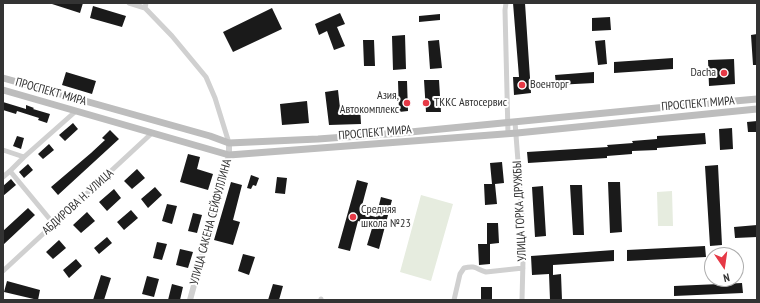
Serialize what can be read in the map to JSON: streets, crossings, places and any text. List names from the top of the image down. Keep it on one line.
{"streets":{"main road":["ПРОСПЕКТ МИРА"],"street":["АБДИРОВА Н. УЛИЦА","УЛИЦА ГОРКА ДРУЖБЫ","УЛИЦА САКЕНА СЕЙФУЛЛИНА"]},"crossings":[["ПРОСПЕКТ МИРА","АБДИРОВА Н. УЛИЦА"],["ПРОСПЕКТ МИРА","УЛИЦА ГОРКА ДРУЖБЫ"],["ПРОСПЕКТ МИРА","УЛИЦА САКЕНА СЕЙФУЛЛИНА"]],"places":["Dacha","Военторг","Азия, Автокомплекс","ТККС Автосервис","Средняя школа №23"],"north":"bottom"}
